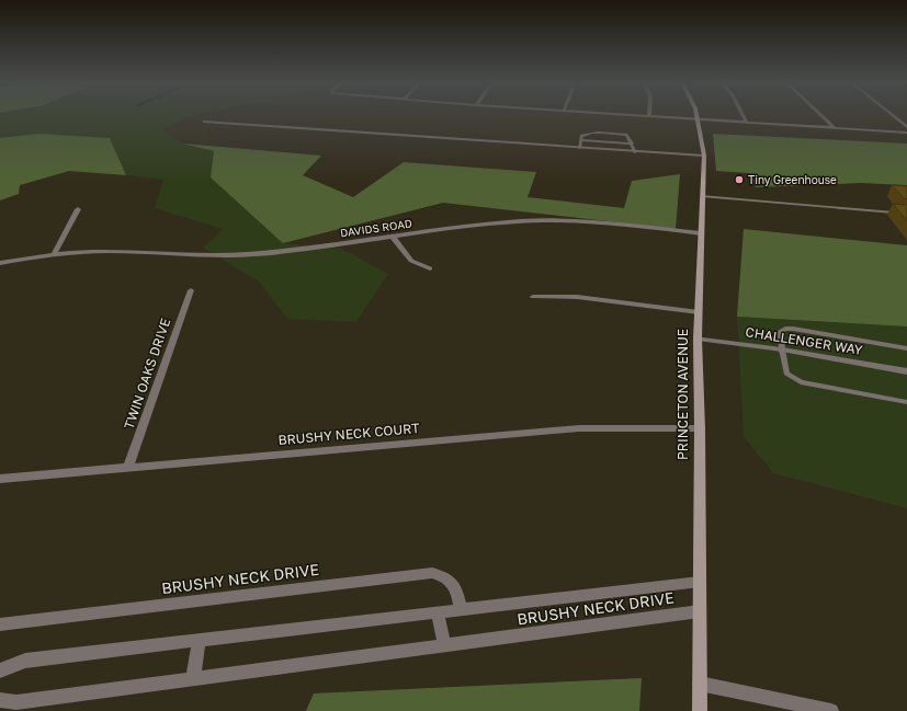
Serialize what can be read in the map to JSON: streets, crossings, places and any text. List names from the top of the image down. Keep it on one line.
{"streets":{"main road":["PRINCETON AVENUE"],"street":["DAVIDS ROAD","CHALLENGER WAY","TWIN OAKS DRIVE","BRUSHY NECK COURT","BRUSHY NECK DRIVE"]},"crossings":[["DAVIDS ROAD","PRINCETON AVENUE"],["CHALLENGER WAY","PRINCETON AVENUE"],["TWIN OAKS DRIVE","BRUSHY NECK COURT"],["PRINCETON AVENUE","BRUSHY NECK COURT"],["PRINCETON AVENUE","BRUSHY NECK DRIVE"]],"places":["Tiny Greenhouse"]}
